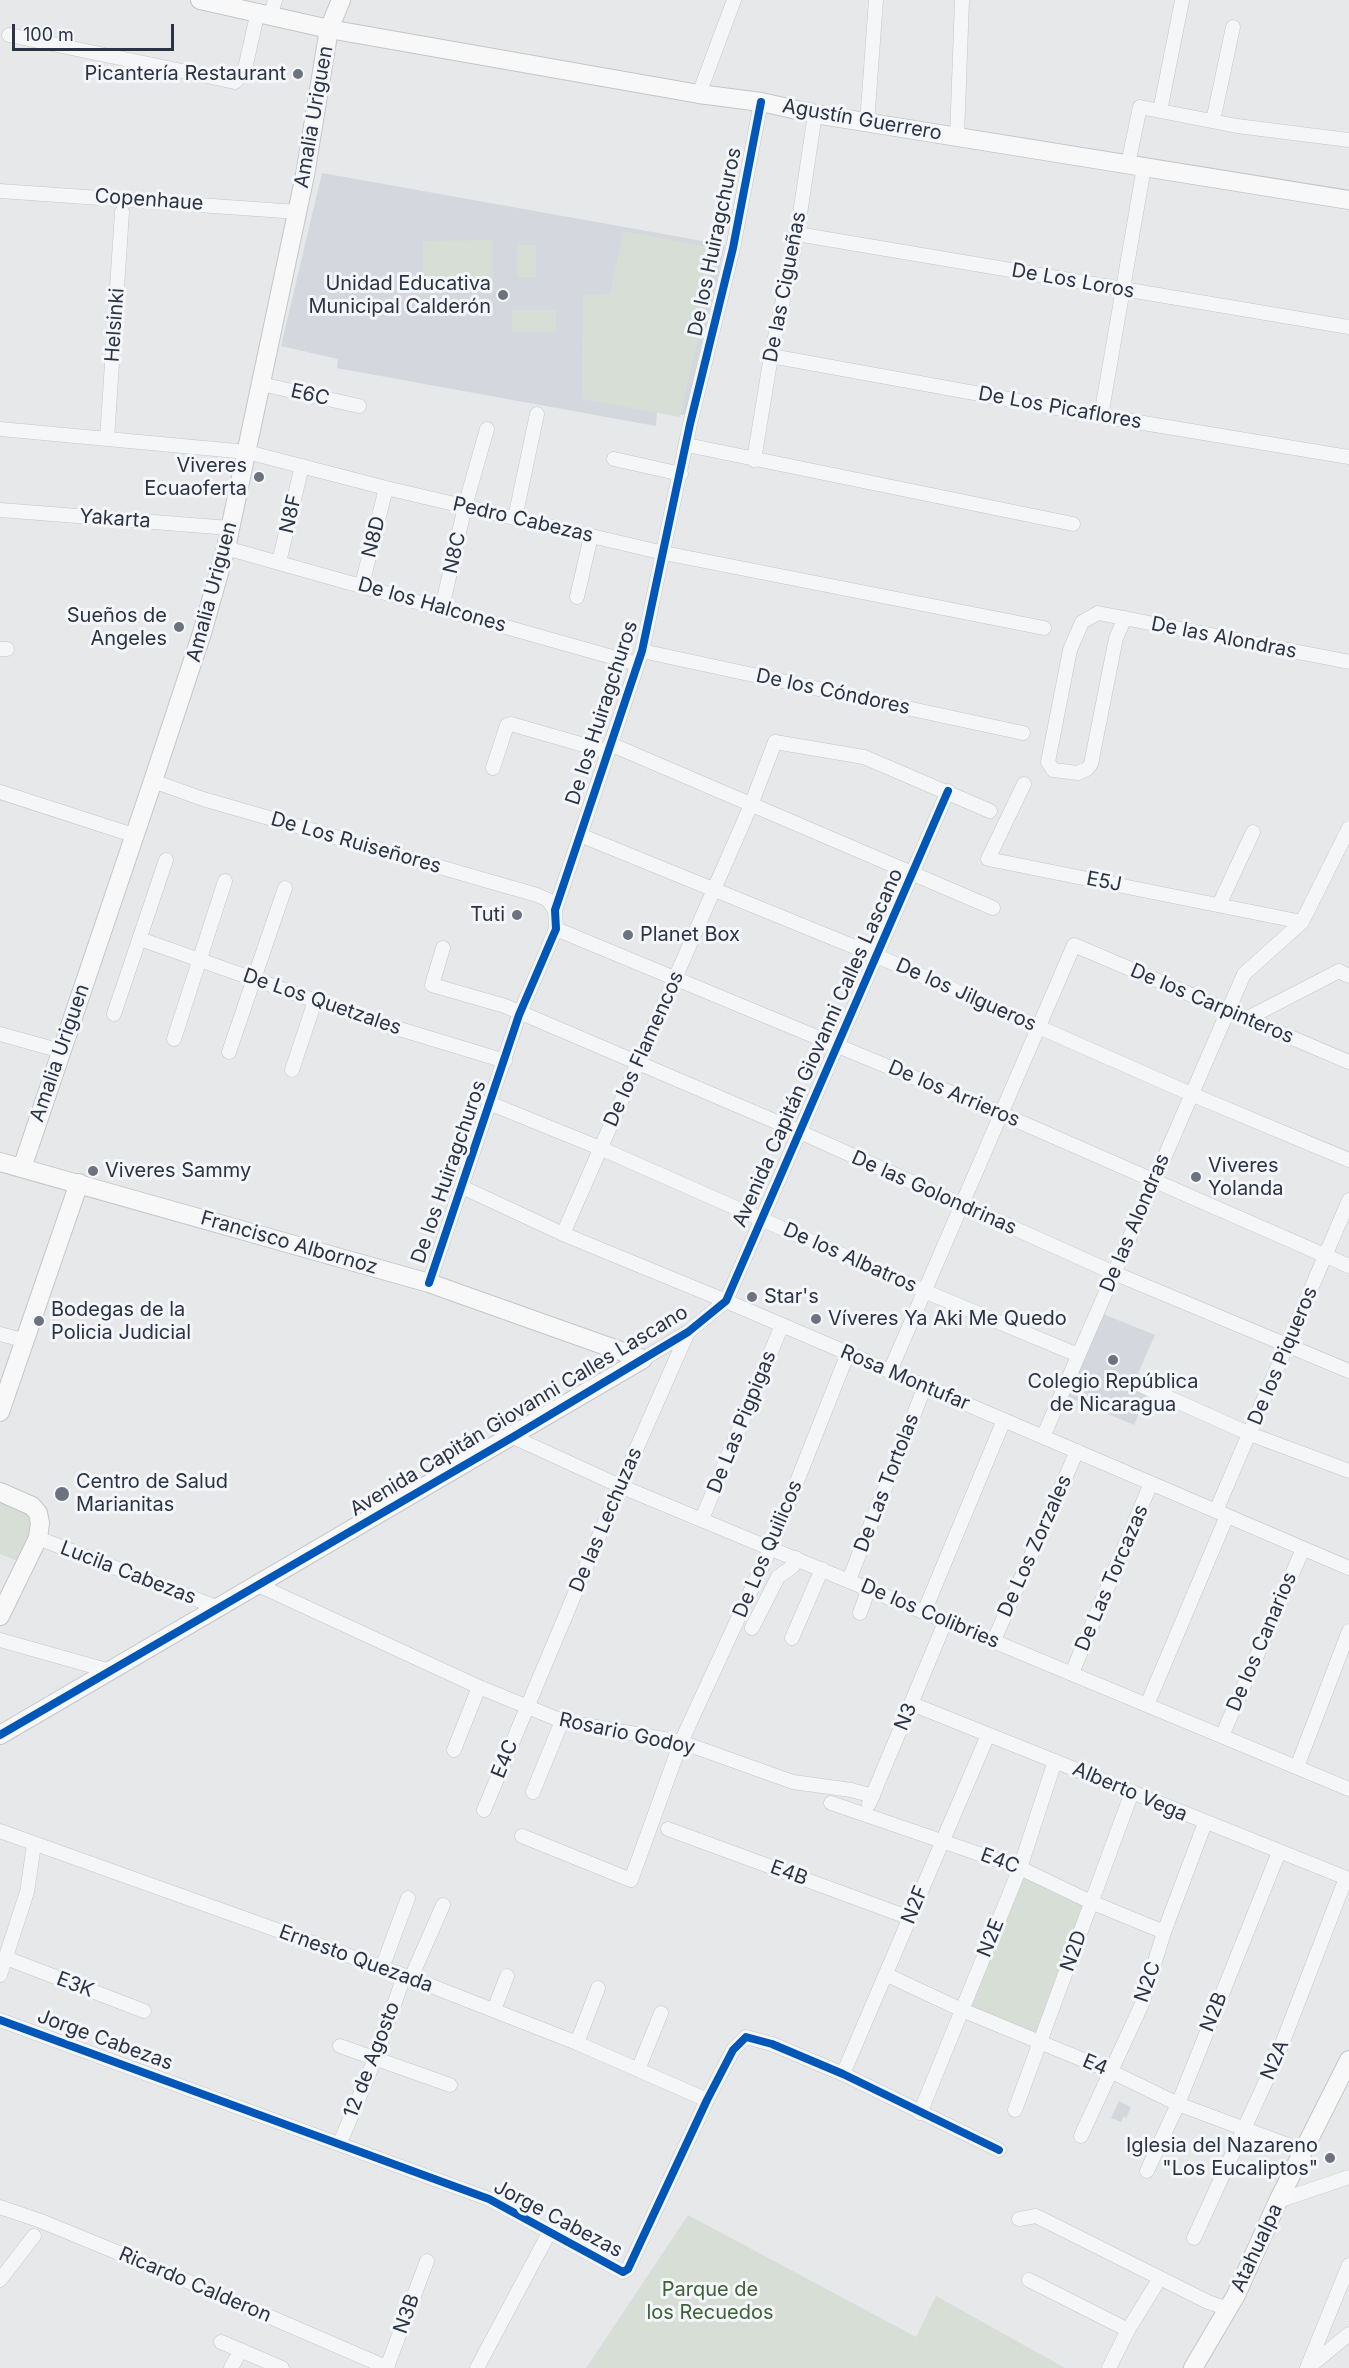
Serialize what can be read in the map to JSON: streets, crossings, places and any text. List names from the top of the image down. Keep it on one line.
{"streets":{"street":["Amalia Uriguen","Agustín Guerrero","Copenhaue","De los Huiragchuros","De Los Loros","De las Cigueñas","Helsinki","E6C","De Los Picaflores","N8F","Yakarta","Pedro Cabezas","N8D","N8C","De los Halcones","De las Alondras","De los Cóndores","De Los Ruiseñores","E5J","De los Jilgueros","De Los Quetzales","De los Carpinteros","Avenida Capitán Giovanni Calles Lascano","De los Flamencos","De los Arrieros","De las Golondrinas","Francisco Albornoz","De los Albatros","De los Piqueros","Rosa Montufar","De Las Pigpigas","De Las Tortolas","De las Lechuzas","De Los Zorzales","De Los Quilicos","Lucila Cabezas","De Las Torcazas","De los Colibries","De los Canarios","N3","Rosario Godoy","E4C","Alberto Vega","E4B","N2F","N2E","N2D","Ernesto Quezada","N2C","E3K","N2B","Jorge Cabezas","12 de Agosto","N2A","E4","Atahualpa","Ricardo Calderon","N3B"]},"crossings":[["Amalia Uriguen","Agustín Guerrero"],["Amalia Uriguen","Copenhaue"],["Amalia Uriguen","E6C"],["Amalia Uriguen","Yakarta"],["Amalia Uriguen","Pedro Cabezas"],["Amalia Uriguen","De los Halcones"],["Amalia Uriguen","De Los Ruiseñores"],["Amalia Uriguen","Francisco Albornoz"],["Agustín Guerrero","De los Huiragchuros"],["Agustín Guerrero","De las Cigueñas"],["De los Huiragchuros","Pedro Cabezas"],["De los Huiragchuros","De los Halcones"],["De los Huiragchuros","De los Cóndores"],["De los Huiragchuros","De Los Ruiseñores"],["De los Huiragchuros","De los Jilgueros"],["De los Huiragchuros","De Los Quetzales"],["De los Huiragchuros","De los Arrieros"],["De los Huiragchuros","De las Golondrinas"],["De los Huiragchuros","Francisco Albornoz"],["De los Huiragchuros","De los Albatros"],["De los Huiragchuros","Rosa Montufar"],["De Los Loros","De las Cigueñas"],["De las Cigueñas","De Los Picaflores"],["Helsinki","Pedro Cabezas"],["N8F","Pedro Cabezas"],["N8F","De los Halcones"],["Pedro Cabezas","N8D"],["Pedro Cabezas","N8C"],["N8D","De los Halcones"],["N8C","De los Halcones"],["De los Halcones","De los Cóndores"],["De las Alondras","E5J"],["De las Alondras","De los Jilgueros"],["De las Alondras","De los Carpinteros"],["De las Alondras","De los Arrieros"],["De las Alondras","De las Golondrinas"],["De las Alondras","De los Albatros"],["De las Alondras","Rosa Montufar"],["De los Jilgueros","De los Carpinteros"],["De los Jilgueros","Avenida Capitán Giovanni Calles Lascano"],["De los Jilgueros","De los Flamencos"],["Avenida Capitán Giovanni Calles Lascano","De los Flamencos"],["Avenida Capitán Giovanni Calles Lascano","De los Arrieros"],["Avenida Capitán Giovanni Calles Lascano","De las Golondrinas"],["Avenida Capitán Giovanni Calles Lascano","Francisco Albornoz"],["Avenida Capitán Giovanni Calles Lascano","De los Albatros"],["Avenida Capitán Giovanni Calles Lascano","Rosa Montufar"],["Avenida Capitán Giovanni Calles Lascano","De las Lechuzas"],["Avenida Capitán Giovanni Calles Lascano","Lucila Cabezas"],["Avenida Capitán Giovanni Calles Lascano","De los Colibries"],["Avenida Capitán Giovanni Calles Lascano","Rosario Godoy"],["De los Flamencos","De los Arrieros"],["De los Flamencos","De las Golondrinas"],["De los Flamencos","De los Albatros"],["De los Flamencos","Rosa Montufar"],["De los Arrieros","De los Piqueros"],["De las Golondrinas","De los Piqueros"],["De los Piqueros","Rosa Montufar"],["De los Piqueros","De los Colibries"],["Rosa Montufar","De Las Pigpigas"],["Rosa Montufar","De Las Tortolas"],["Rosa Montufar","De Los Zorzales"],["Rosa Montufar","De Los Quilicos"],["Rosa Montufar","De Las Torcazas"],["Rosa Montufar","De los Canarios"],["De Las Pigpigas","De los Colibries"],["De Las Tortolas","De los Colibries"],["De las Lechuzas","De los Colibries"],["De las Lechuzas","Rosario Godoy"],["De las Lechuzas","E4C"],["De Los Zorzales","De los Colibries"],["De Los Quilicos","De los Colibries"],["De Los Quilicos","Rosario Godoy"],["De Las Torcazas","De los Colibries"],["De los Colibries","De los Canarios"],["De los Colibries","N3"],["N3","Rosario Godoy"],["N3","E4C"],["N3","Alberto Vega"],["Rosario Godoy","E4C"],["E4C","N2F"],["E4C","N2E"],["E4C","N2D"],["E4C","N2C"],["Alberto Vega","N2F"],["Alberto Vega","N2E"],["Alberto Vega","N2D"],["Alberto Vega","N2C"],["Alberto Vega","N2B"],["Alberto Vega","N2A"],["E4B","N2F"],["N2F","Jorge Cabezas"],["N2F","E4"],["N2E","Jorge Cabezas"],["N2E","E4"],["N2D","E4"],["Ernesto Quezada","Jorge Cabezas"],["Ernesto Quezada","12 de Agosto"],["N2C","E4"],["N2B","E4"],["Jorge Cabezas","12 de Agosto"],["N2A","E4"],["E4","Atahualpa"],["Ricardo Calderon","N3B"]],"parks":["Parque de los Recuedos"],"places":["Picantería Restaurant","Unidad Educativa Municipal Calderón","Viveres Ecuaoferta","Sueños de Angeles","Tuti","Planet Box","Viveres Sammy","Viveres Yolanda","Star's","Víveres Ya Aki Me Quedo","Bodegas de la Policia Judicial","Colegio República de Nicaragua","Centro de Salud Marianitas","Iglesia del Nazareno \"Los Eucaliptos\""],"scale_bar":"100 m"}
